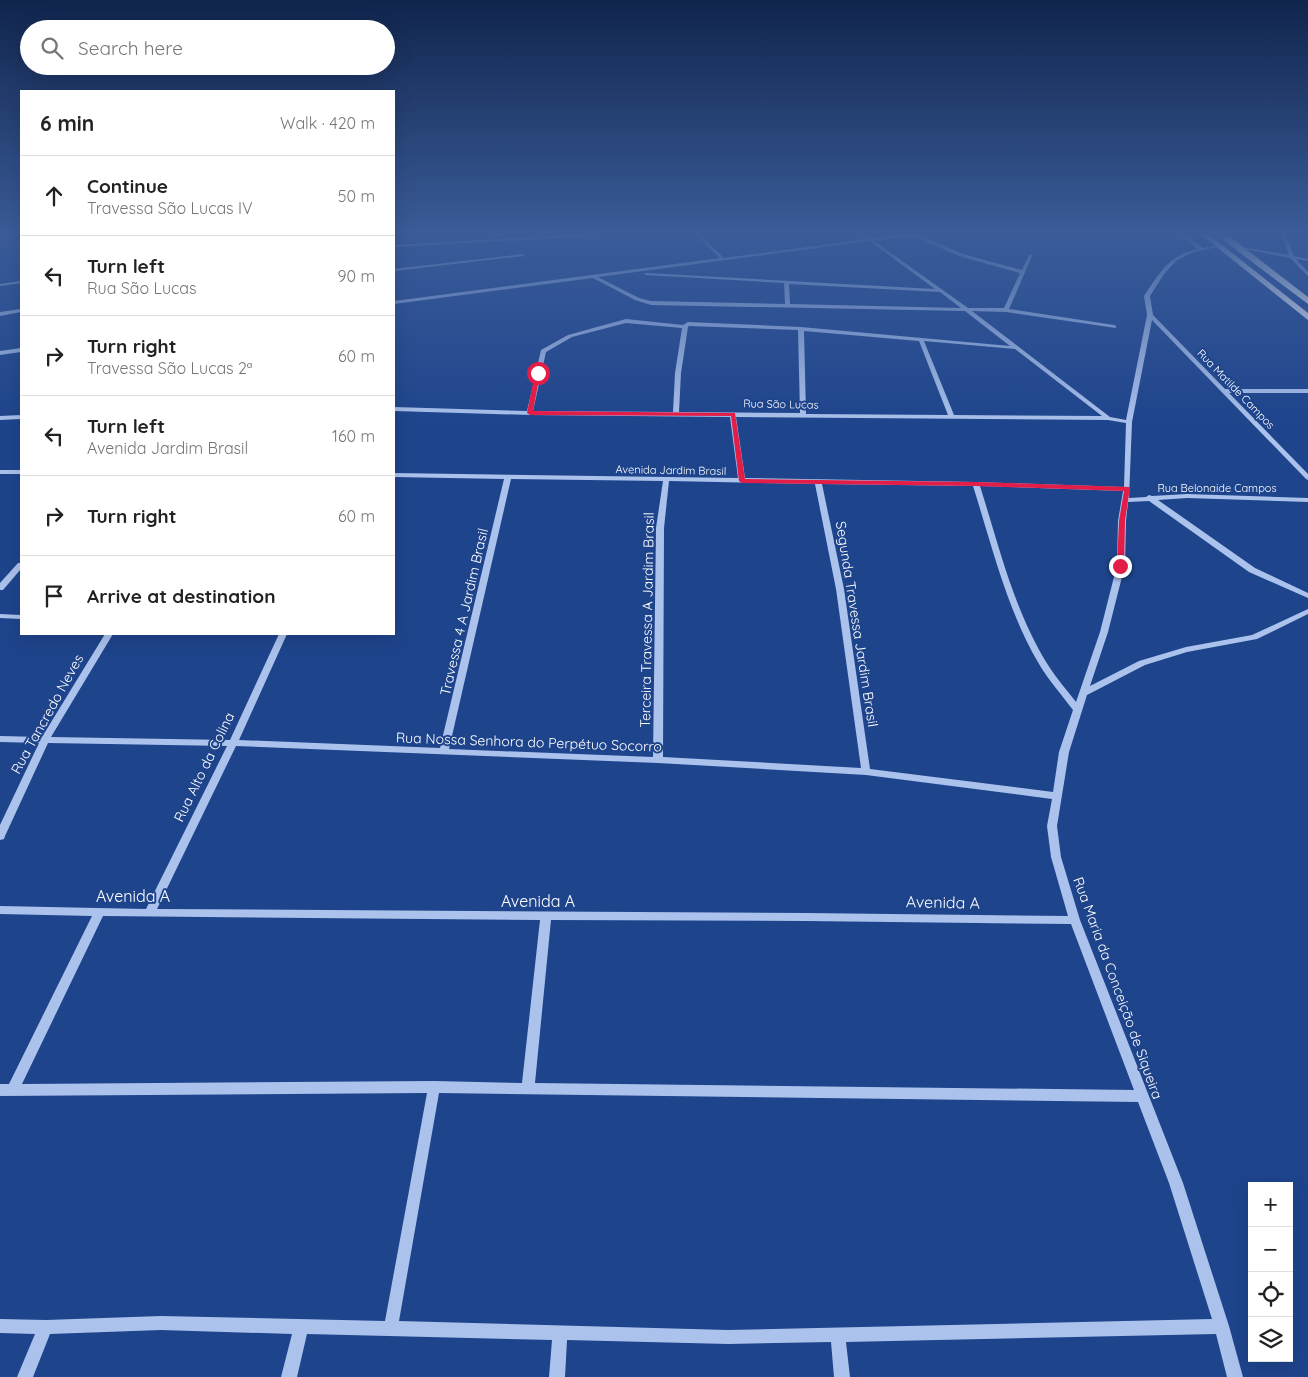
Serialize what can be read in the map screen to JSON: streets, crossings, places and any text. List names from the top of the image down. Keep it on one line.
{"streets":{"street":["Rua Matilde Campos","Rua São Lucas","Avenida Jardim Brasil","Rua Belonaide Campos","Travessa 4 A Jardim Brasil","Terceira Travessa A Jardim Brasil","Segunda Travessa Jardim Brasil","Rua Tancredo Neves","Rua Nossa Senhora do Perpétuo Socorro","Rua Alto da Colina","Avenida A","Rua Maria da Conceição de Siqueira"]},"crossings":[["Rua Matilde Campos","Rua Maria da Conceição de Siqueira"],["Rua São Lucas","Rua Maria da Conceição de Siqueira"],["Avenida Jardim Brasil","Travessa 4 A Jardim Brasil"],["Avenida Jardim Brasil","Terceira Travessa A Jardim Brasil"],["Avenida Jardim Brasil","Segunda Travessa Jardim Brasil"],["Avenida Jardim Brasil","Rua Maria da Conceição de Siqueira"],["Rua Belonaide Campos","Rua Maria da Conceição de Siqueira"],["Travessa 4 A Jardim Brasil","Rua Nossa Senhora do Perpétuo Socorro"],["Terceira Travessa A Jardim Brasil","Rua Nossa Senhora do Perpétuo Socorro"],["Segunda Travessa Jardim Brasil","Rua Nossa Senhora do Perpétuo Socorro"],["Rua Tancredo Neves","Rua Nossa Senhora do Perpétuo Socorro"],["Rua Nossa Senhora do Perpétuo Socorro","Rua Alto da Colina"],["Rua Nossa Senhora do Perpétuo Socorro","Rua Maria da Conceição de Siqueira"],["Rua Alto da Colina","Avenida A"],["Avenida A","Rua Maria da Conceição de Siqueira"]],"page":{"search":"Search here","heading":["6 min","Walk · 420 m"],"list":[["Continue","Travessa São Lucas IV","50 m"],["Turn left","Rua São Lucas","90 m"],["Turn right","Travessa São Lucas 2ª","60 m"],["Turn left","Avenida Jardim Brasil","160 m"],["Turn right","60 m"],"Arrive at destination"],"map_buttons":["+","−"]}}
